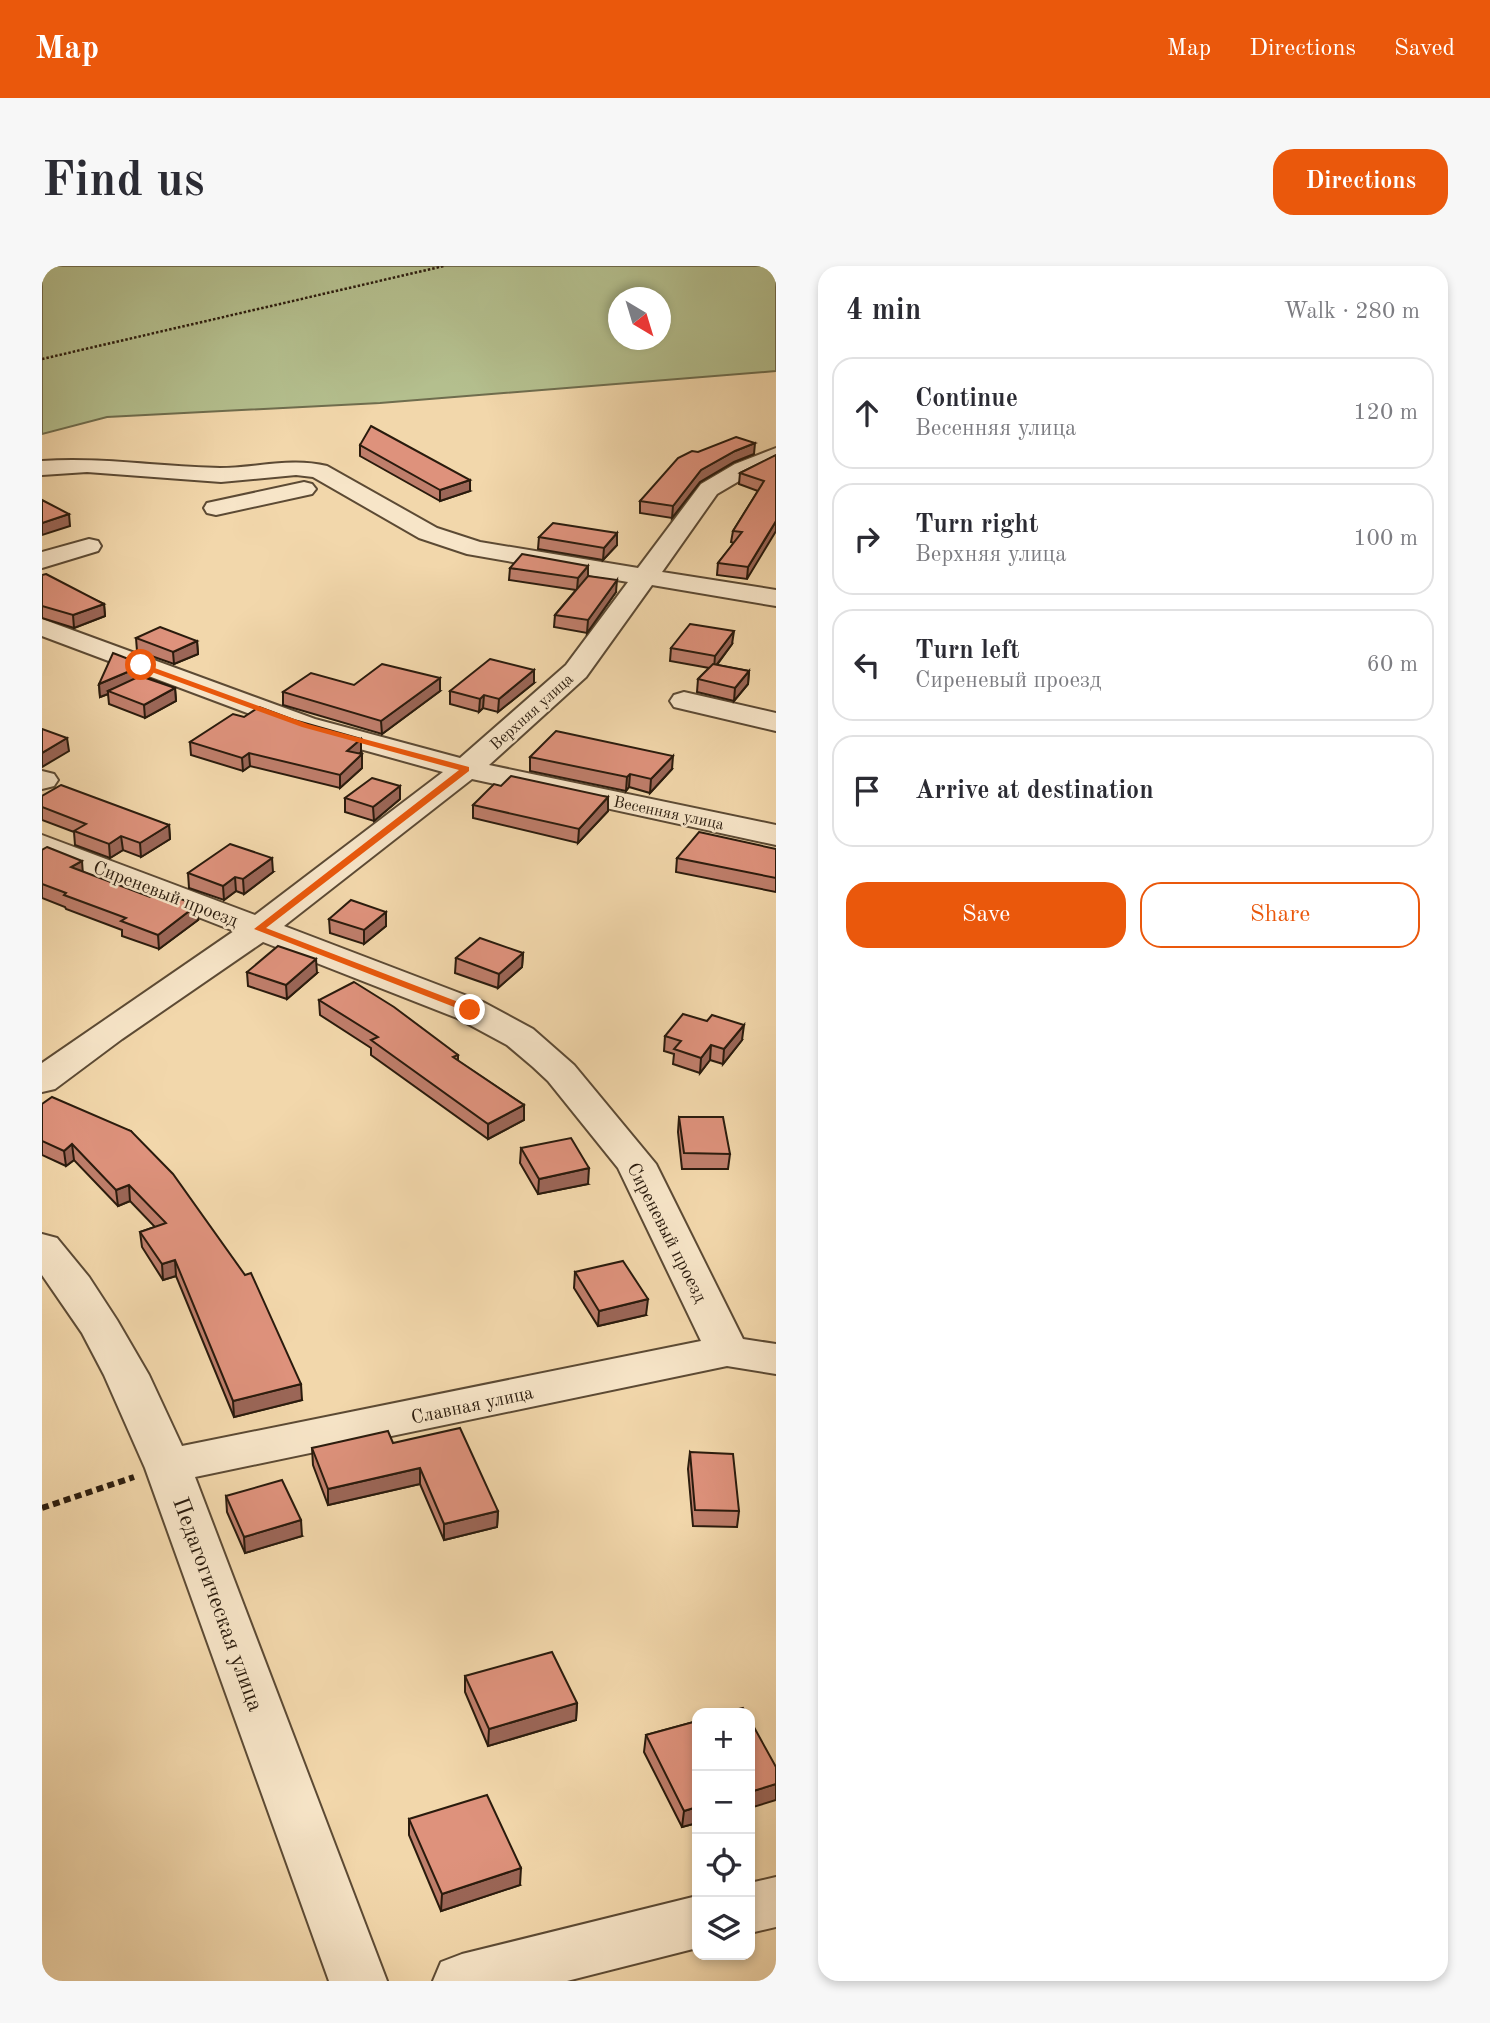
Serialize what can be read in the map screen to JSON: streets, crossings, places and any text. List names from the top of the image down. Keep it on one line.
{"streets":{"street":["Верхняя улица","Весенняя улица","Сиреневый проезд","Славная улица","Педагогическая улица"]},"crossings":[["Верхняя улица","Весенняя улица"],["Верхняя улица","Сиреневый проезд"],["Сиреневый проезд","Славная улица"],["Славная улица","Педагогическая улица"]],"north":"bottom right","page":{"header":"Map","nav":["Map","Directions","Saved"],"buttons":["Directions",["Save","Share"]],"title":"Find us","heading":["4 min","Walk · 280 m"],"list":[["Continue","Весенняя улица","120 m"],["Turn right","Верхняя улица","100 m"],["Turn left","Сиреневый проезд","60 m"],"Arrive at destination"],"map_buttons":["+","−"]}}
